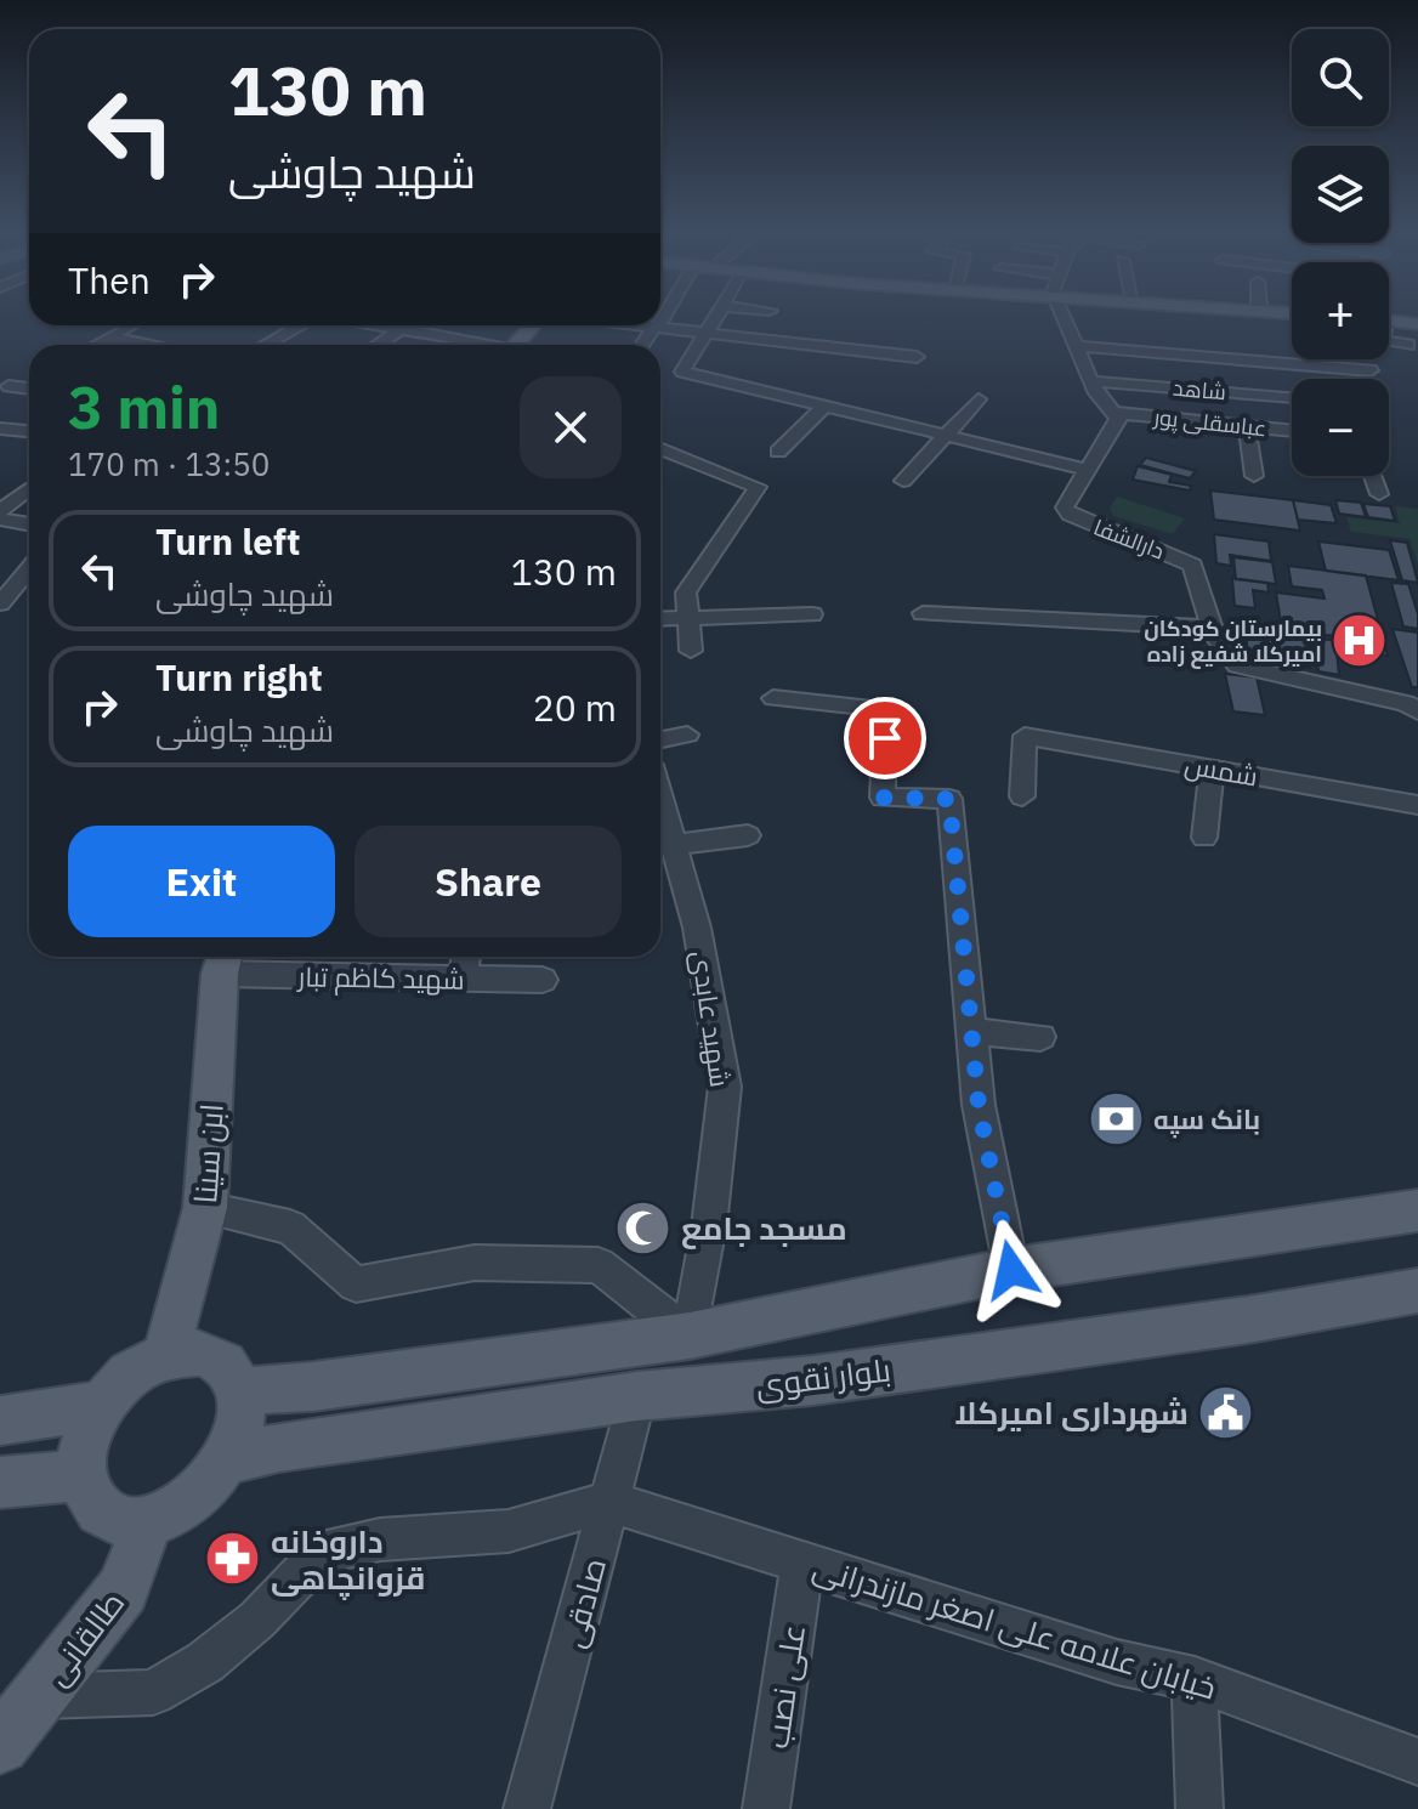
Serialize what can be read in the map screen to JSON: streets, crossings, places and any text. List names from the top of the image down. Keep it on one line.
{"streets":{"main road":["ابن سینا","بلوار نقوی","طالقانی"],"street":["شاهد","عباسقلی پور","دارالشفا","شمس","شهید کاظم تبار","شهید عابدی","صادقی","خیابان علامه علی اصغر مازندرانی","علی نصب"]},"crossings":[["عباسقلی پور","دارالشفا"],["شهید کاظم تبار","ابن سینا"],["ابن سینا","بلوار نقوی"],["ابن سینا","طالقانی"],["بلوار نقوی","صادقی"],["بلوار نقوی","طالقانی"],["صادقی","خیابان علامه علی اصغر مازندرانی"],["خیابان علامه علی اصغر مازندرانی","علی نصب"]],"places":{"hospital":["بیمارستان کودکان امیرکلا شفیع زاده"],"bank":["بانک سپه"],"mosque":["مسجد جامع"],"public building":["شهرداری امیرکلا"],"pharmacy":["داروخانه قزوانچاهی"]},"page":{"map_buttons":["+","−"],"turn":["130 m","شهید چاوشی"],"then":"Then","heading":["3 min","170 m · 13:50"],"list":[{"name":"Turn left","note":"شهید چاوشی","value":"130 m"},{"name":"Turn right","note":"شهید چاوشی","value":"20 m"}],"buttons":["Exit","Share"]}}
